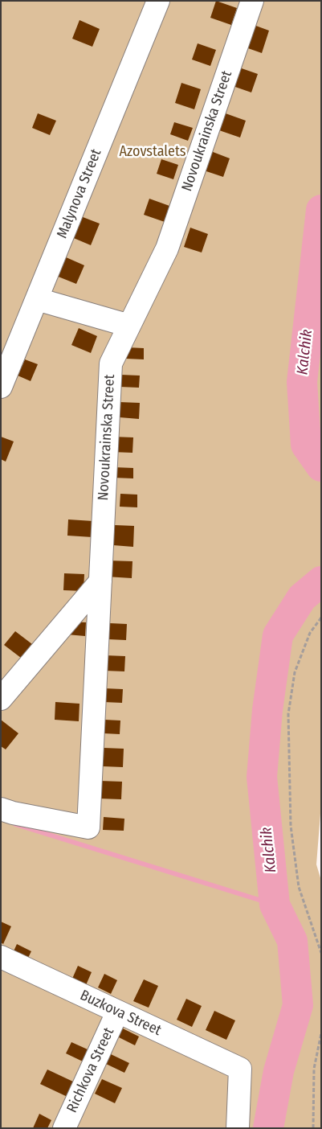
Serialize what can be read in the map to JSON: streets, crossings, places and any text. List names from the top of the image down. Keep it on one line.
{"streets":{"lane":["Novoukrainska Street","Malynova Street","Buzkova Street","Richkova Street"]},"crossings":[["Buzkova Street","Richkova Street"]],"water":["Kalchik"],"parks":["Azovstalets"]}
